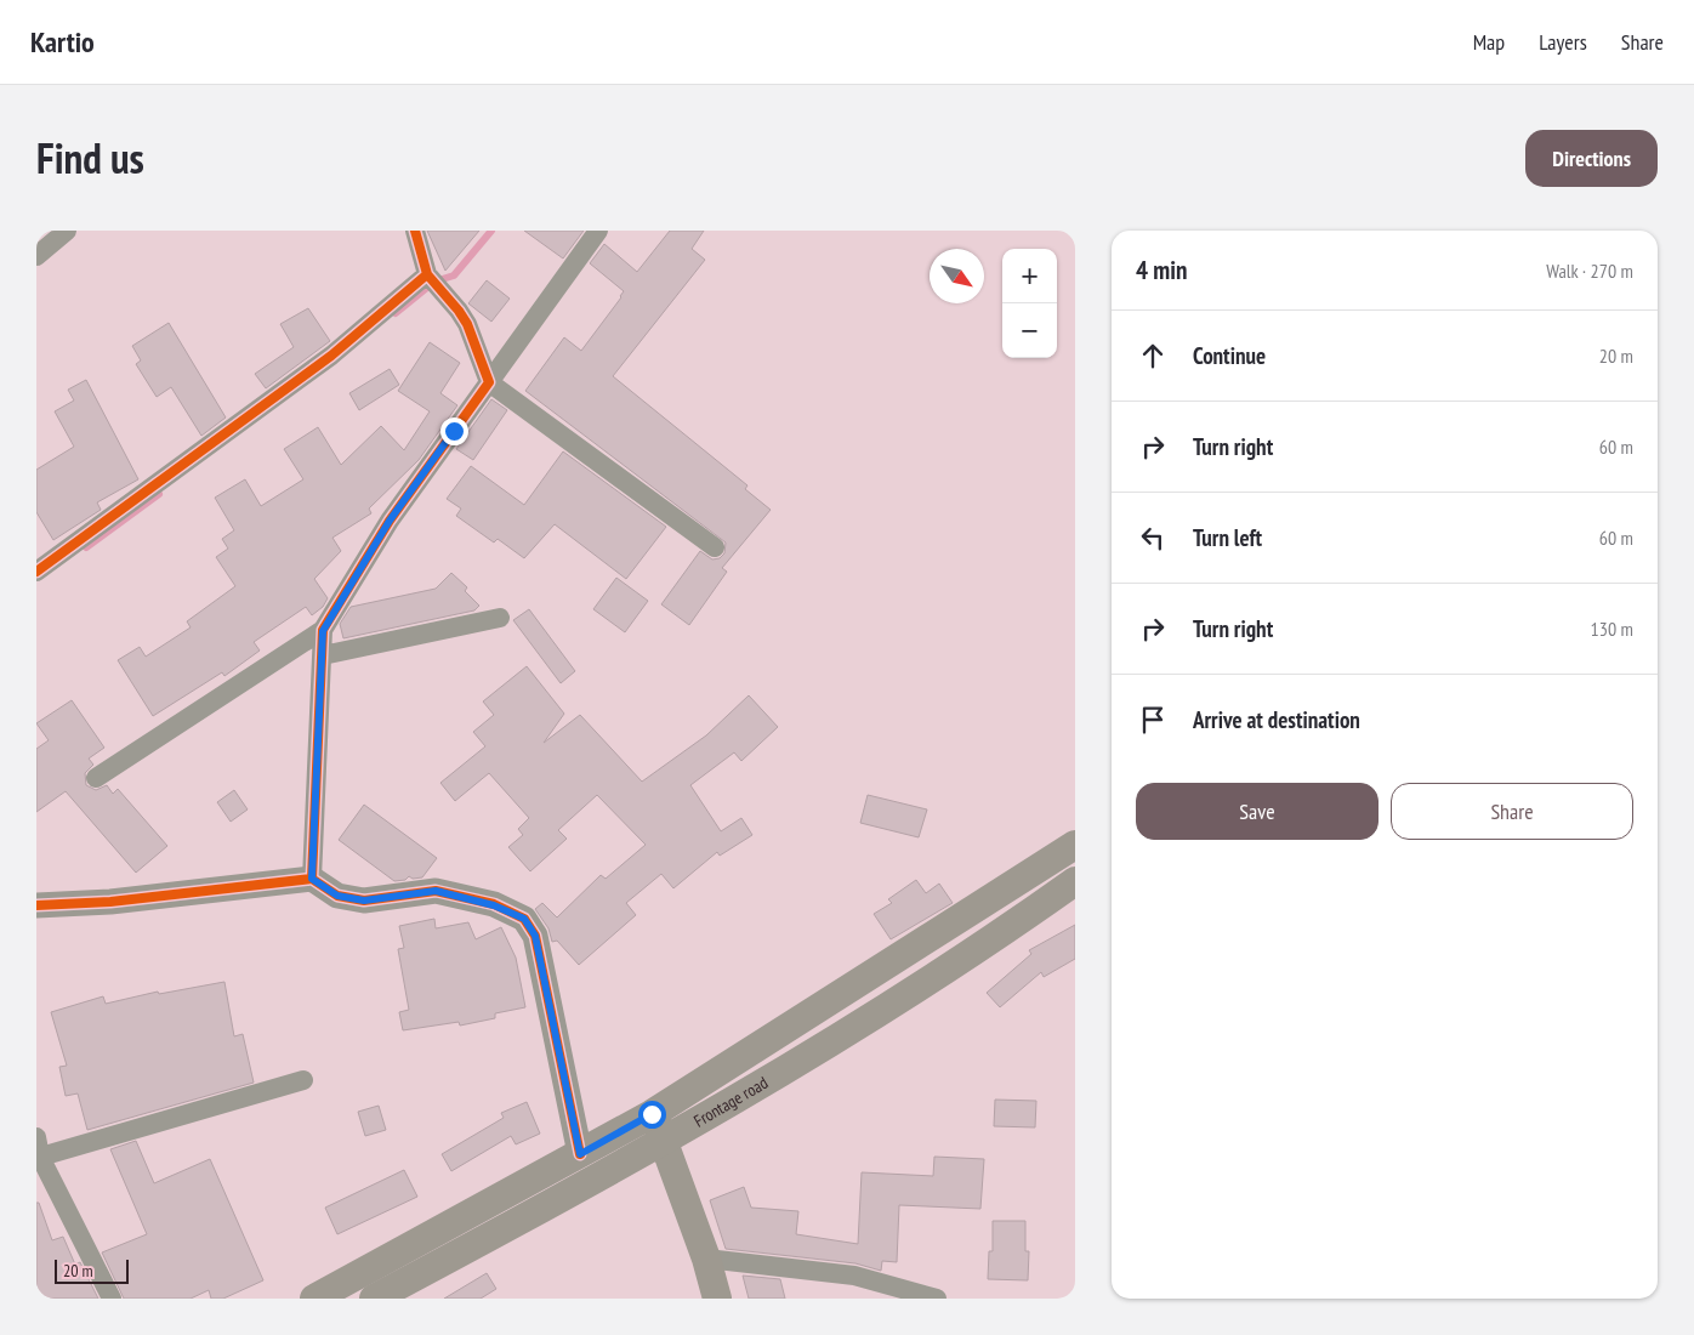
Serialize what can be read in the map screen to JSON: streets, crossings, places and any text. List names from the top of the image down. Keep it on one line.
{"streets":{"main road":["Frontage road"]},"scale_bar":"20 m","north":"bottom right","page":{"header":"Kartio","nav":["Map","Layers","Share"],"title":"Find us","buttons":["Directions",["Save","Share"]],"heading":["4 min","Walk · 270 m"],"map_buttons":["+","−"],"list":[["Continue","20 m"],["Turn right","60 m"],["Turn left","60 m"],["Turn right","130 m"],"Arrive at destination"],"scale":"20 m"}}
